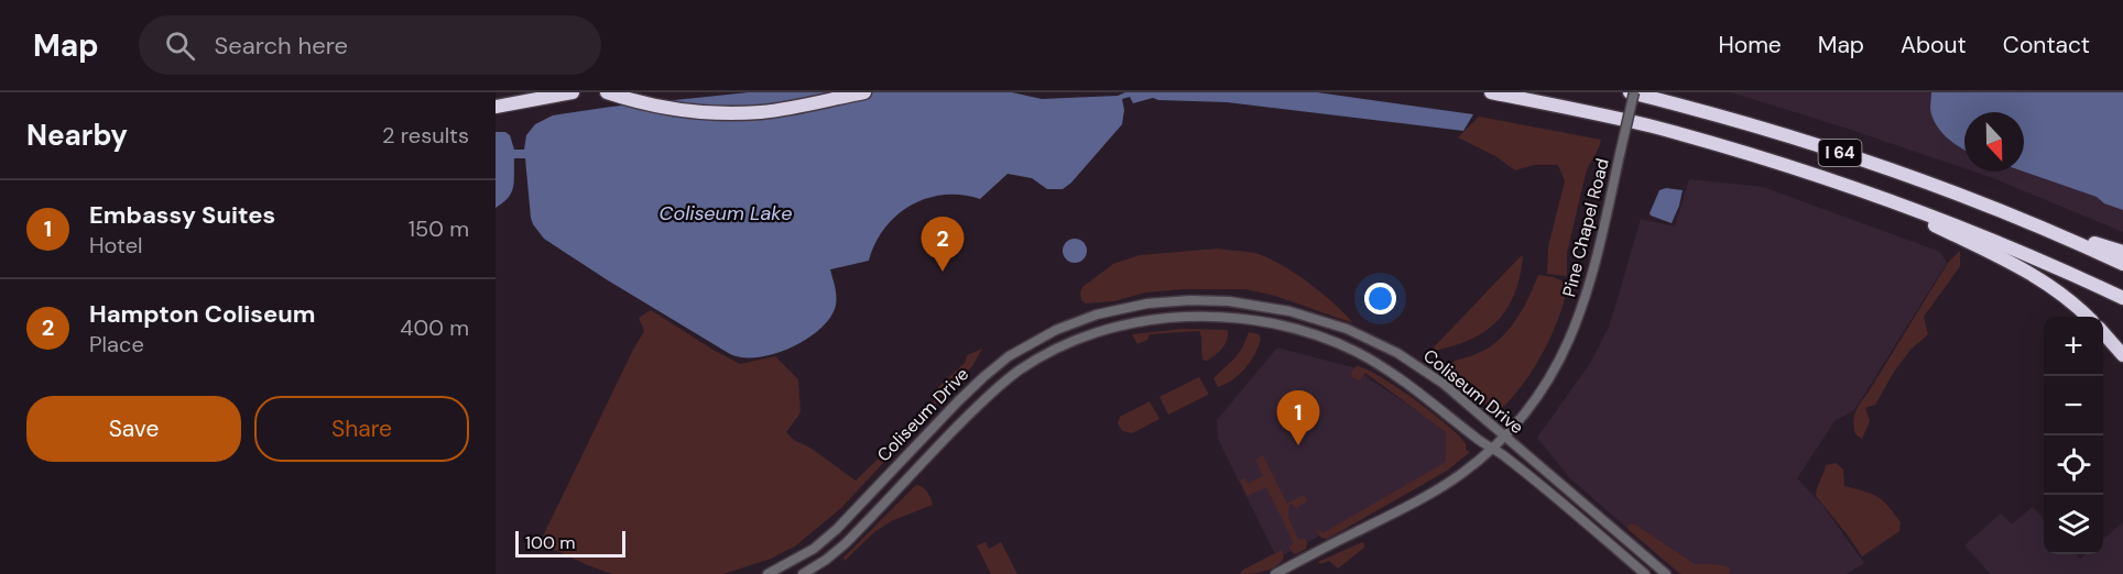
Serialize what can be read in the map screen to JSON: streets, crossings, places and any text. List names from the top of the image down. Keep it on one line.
{"streets":{"highway":["I 64"],"street":["Pine Chapel Road","Coliseum Drive"]},"crossings":[["I 64","Pine Chapel Road"],["Pine Chapel Road","Coliseum Drive"]],"water":["Coliseum Lake"],"scale_bar":"100 m","north":"bottom","page":{"header":"Map","search":"Search here","nav":["Home","Map","About","Contact"],"heading":["Nearby","2 results"],"list":[{"mark":"1","name":"Embassy Suites","note":"Hotel","value":"150 m"},{"mark":"2","name":"Hampton Coliseum","note":"Place","value":"400 m"}],"pins":["2","1"],"map_buttons":["+","−"],"buttons":["Save","Share"],"scale":"100 m"}}
